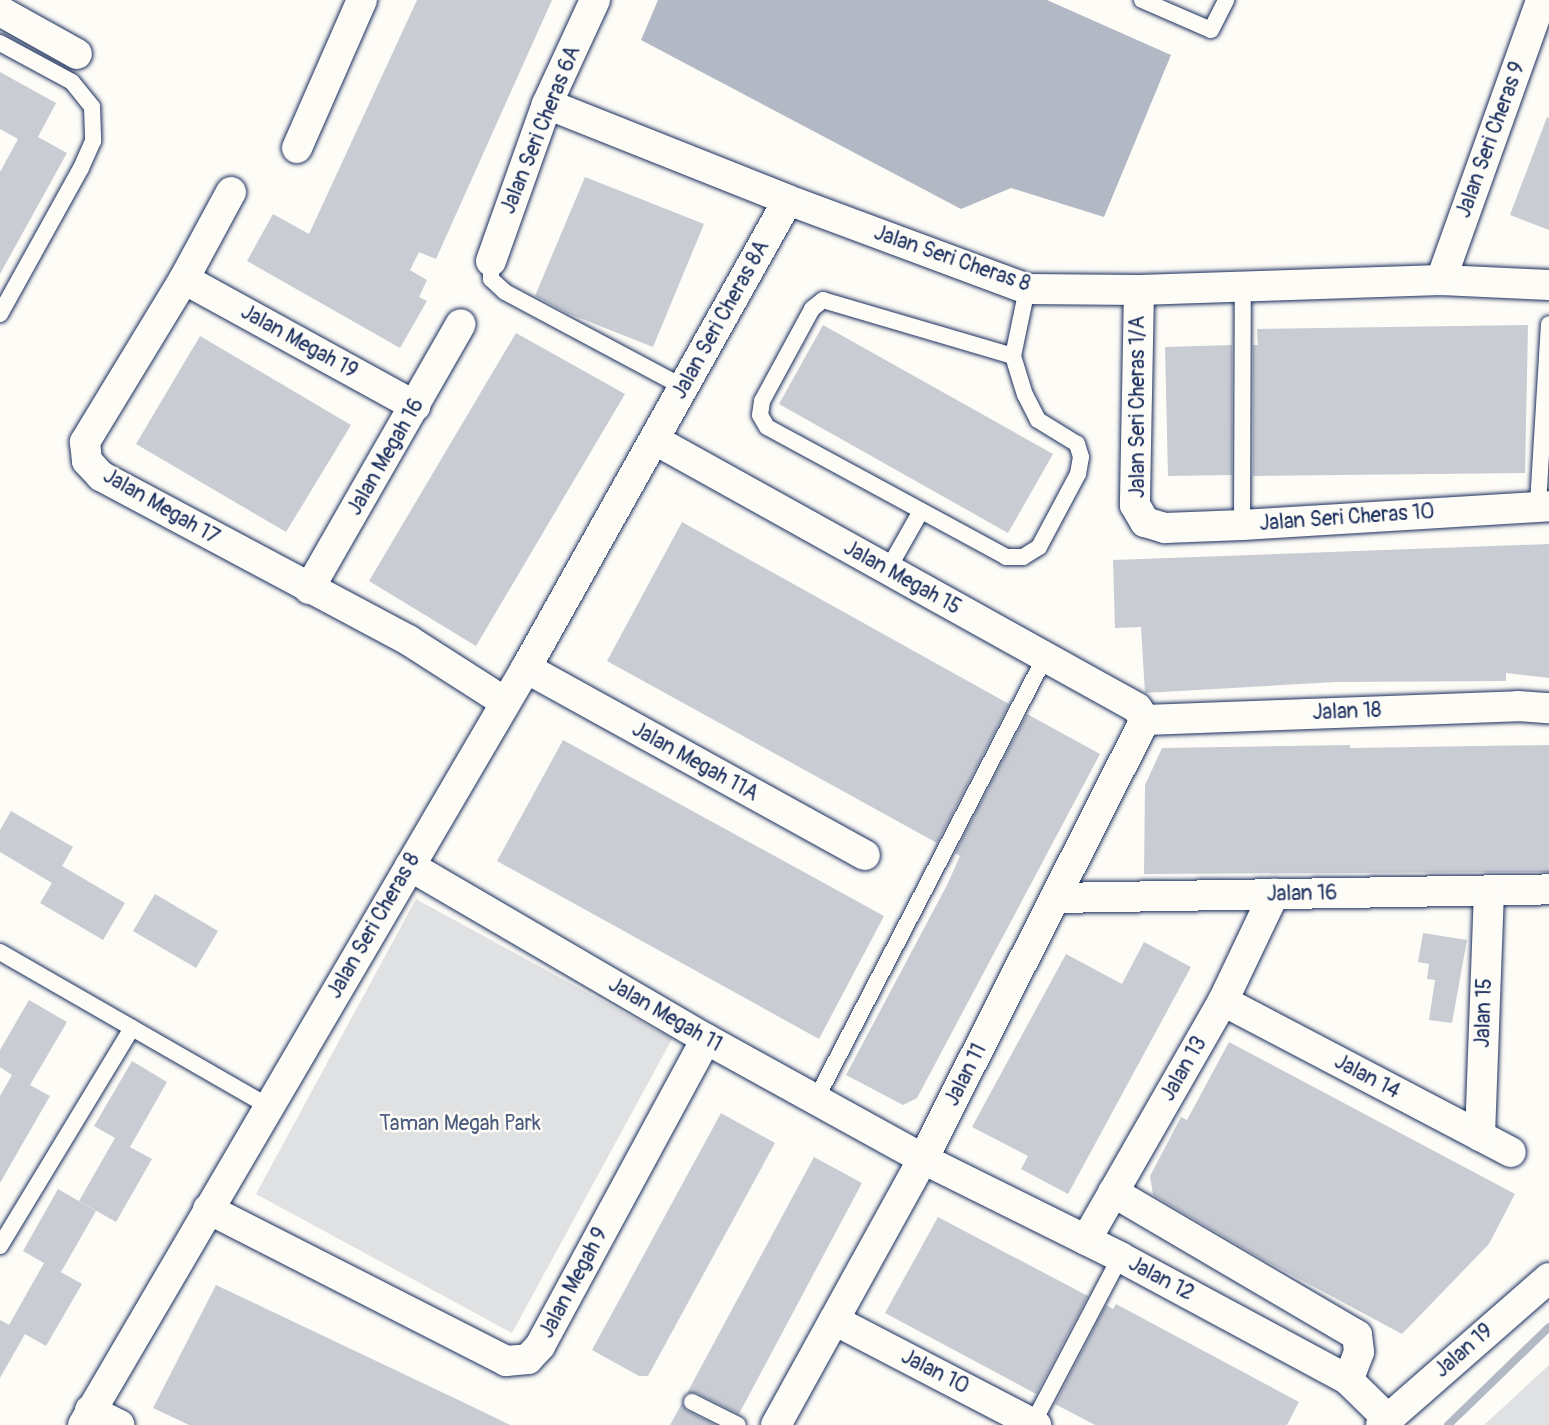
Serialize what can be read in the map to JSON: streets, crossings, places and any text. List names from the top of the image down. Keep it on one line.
{"streets":{"street":["Jalan Seri Cheras 6A","Jalan Seri Cheras 9","Jalan Seri Cheras 8","Jalan Seri Cheras 8A","Jalan Megah 19","Jalan Seri Cheras 1/A","Jalan Megah 16","Jalan Megah 17","Jalan Seri Cheras 10","Jalan Megah 15","Jalan 18","Jalan Megah 11A","Jalan 16","Jalan 15","Jalan Megah 11","Jalan 13","Jalan 11","Jalan 14","Jalan 12","Jalan Megah 9","Jalan 19","Jalan 10"]},"crossings":[["Jalan Seri Cheras 6A","Jalan Seri Cheras 8"],["Jalan Seri Cheras 9","Jalan Seri Cheras 8"],["Jalan Seri Cheras 8","Jalan Seri Cheras 8A"],["Jalan Seri Cheras 8","Jalan Seri Cheras 1/A"],["Jalan Seri Cheras 8","Jalan Megah 17"],["Jalan Seri Cheras 8","Jalan Megah 15"],["Jalan Seri Cheras 8","Jalan Megah 11A"],["Jalan Seri Cheras 8","Jalan Megah 11"],["Jalan Seri Cheras 8","Jalan Megah 9"],["Jalan Seri Cheras 8A","Jalan Megah 15"],["Jalan Megah 19","Jalan Megah 16"],["Jalan Megah 19","Jalan Megah 17"],["Jalan Seri Cheras 1/A","Jalan Seri Cheras 10"],["Jalan Megah 16","Jalan Megah 17"],["Jalan Megah 15","Jalan 18"],["Jalan Megah 15","Jalan 11"],["Jalan 18","Jalan 11"],["Jalan 16","Jalan 15"],["Jalan 16","Jalan 13"],["Jalan 16","Jalan 11"],["Jalan 15","Jalan 14"],["Jalan Megah 11","Jalan 11"],["Jalan Megah 11","Jalan 12"],["Jalan Megah 11","Jalan Megah 9"],["Jalan 13","Jalan 14"],["Jalan 13","Jalan 12"],["Jalan 11","Jalan 12"],["Jalan 11","Jalan 10"],["Jalan 12","Jalan 19"]],"parks":["Taman Megah Park"]}
